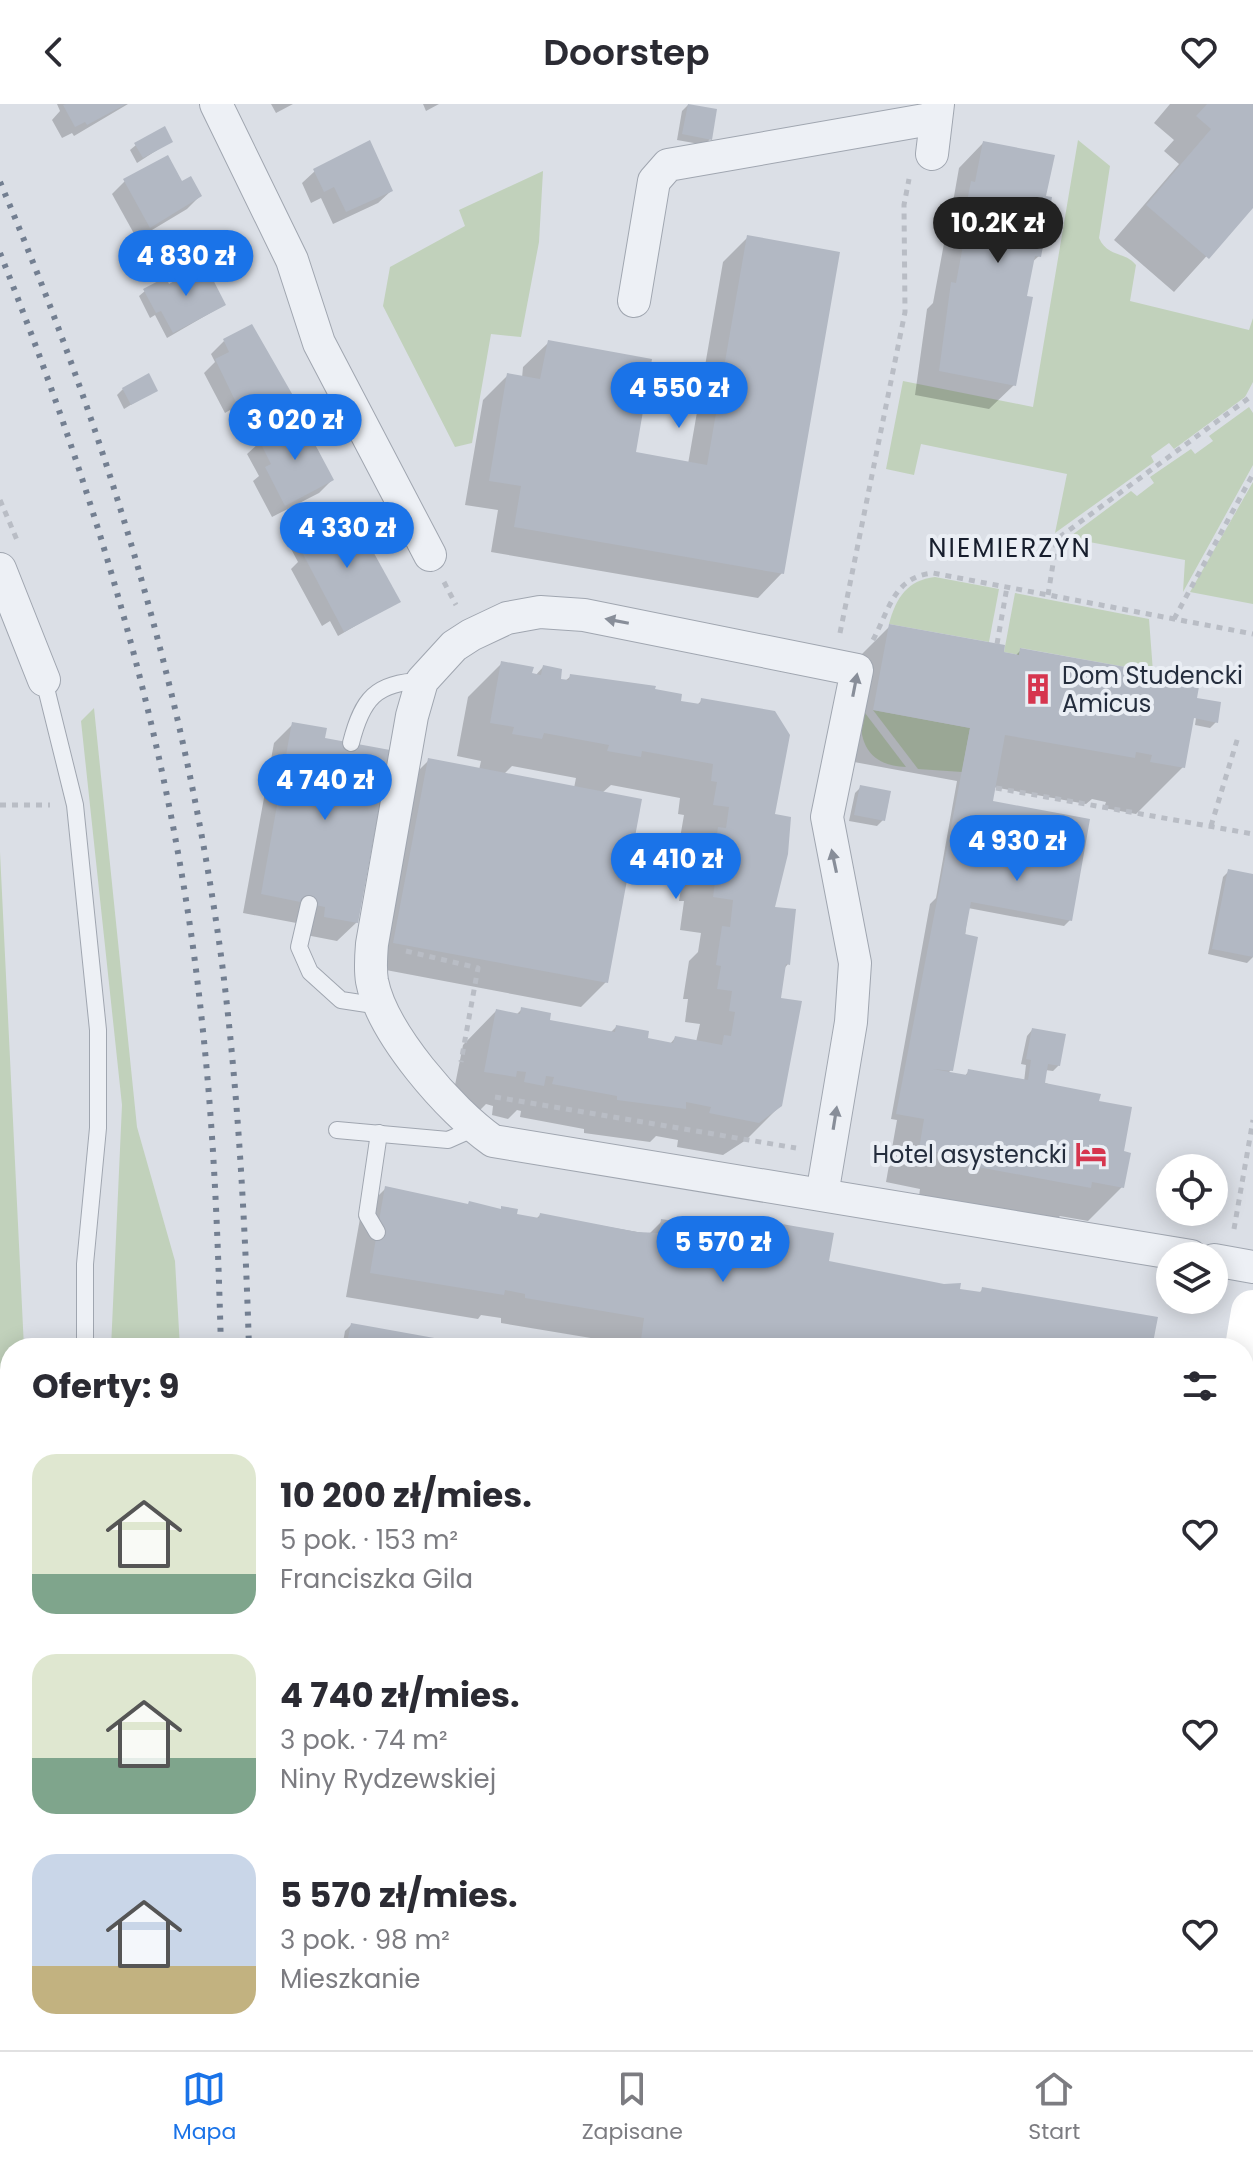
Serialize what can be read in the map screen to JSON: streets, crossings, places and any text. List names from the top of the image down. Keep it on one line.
{"districts":["NIEMIERZYN"],"places":{"building":["Dom Studencki Amicus"],"hotel":["Hotel asystencki"]},"page":{"header":"Doorstep","price":["10.2K zł","4 830 zł","4 550 zł","3 020 zł","4 330 zł","4 740 zł","4 930 zł","4 410 zł","5 570 zł"],"heading":"Oferty: 9","list":[{"name":"10 200 zł/mies.","note":"5 pok. · 153 m² · Franciszka Gila"},{"name":"4 740 zł/mies.","note":"3 pok. · 74 m² · Niny Rydzewskiej"},{"name":"5 570 zł/mies.","note":"3 pok. · 98 m² · Mieszkanie"}],"tabs":["Mapa","Zapisane","Start"]}}
